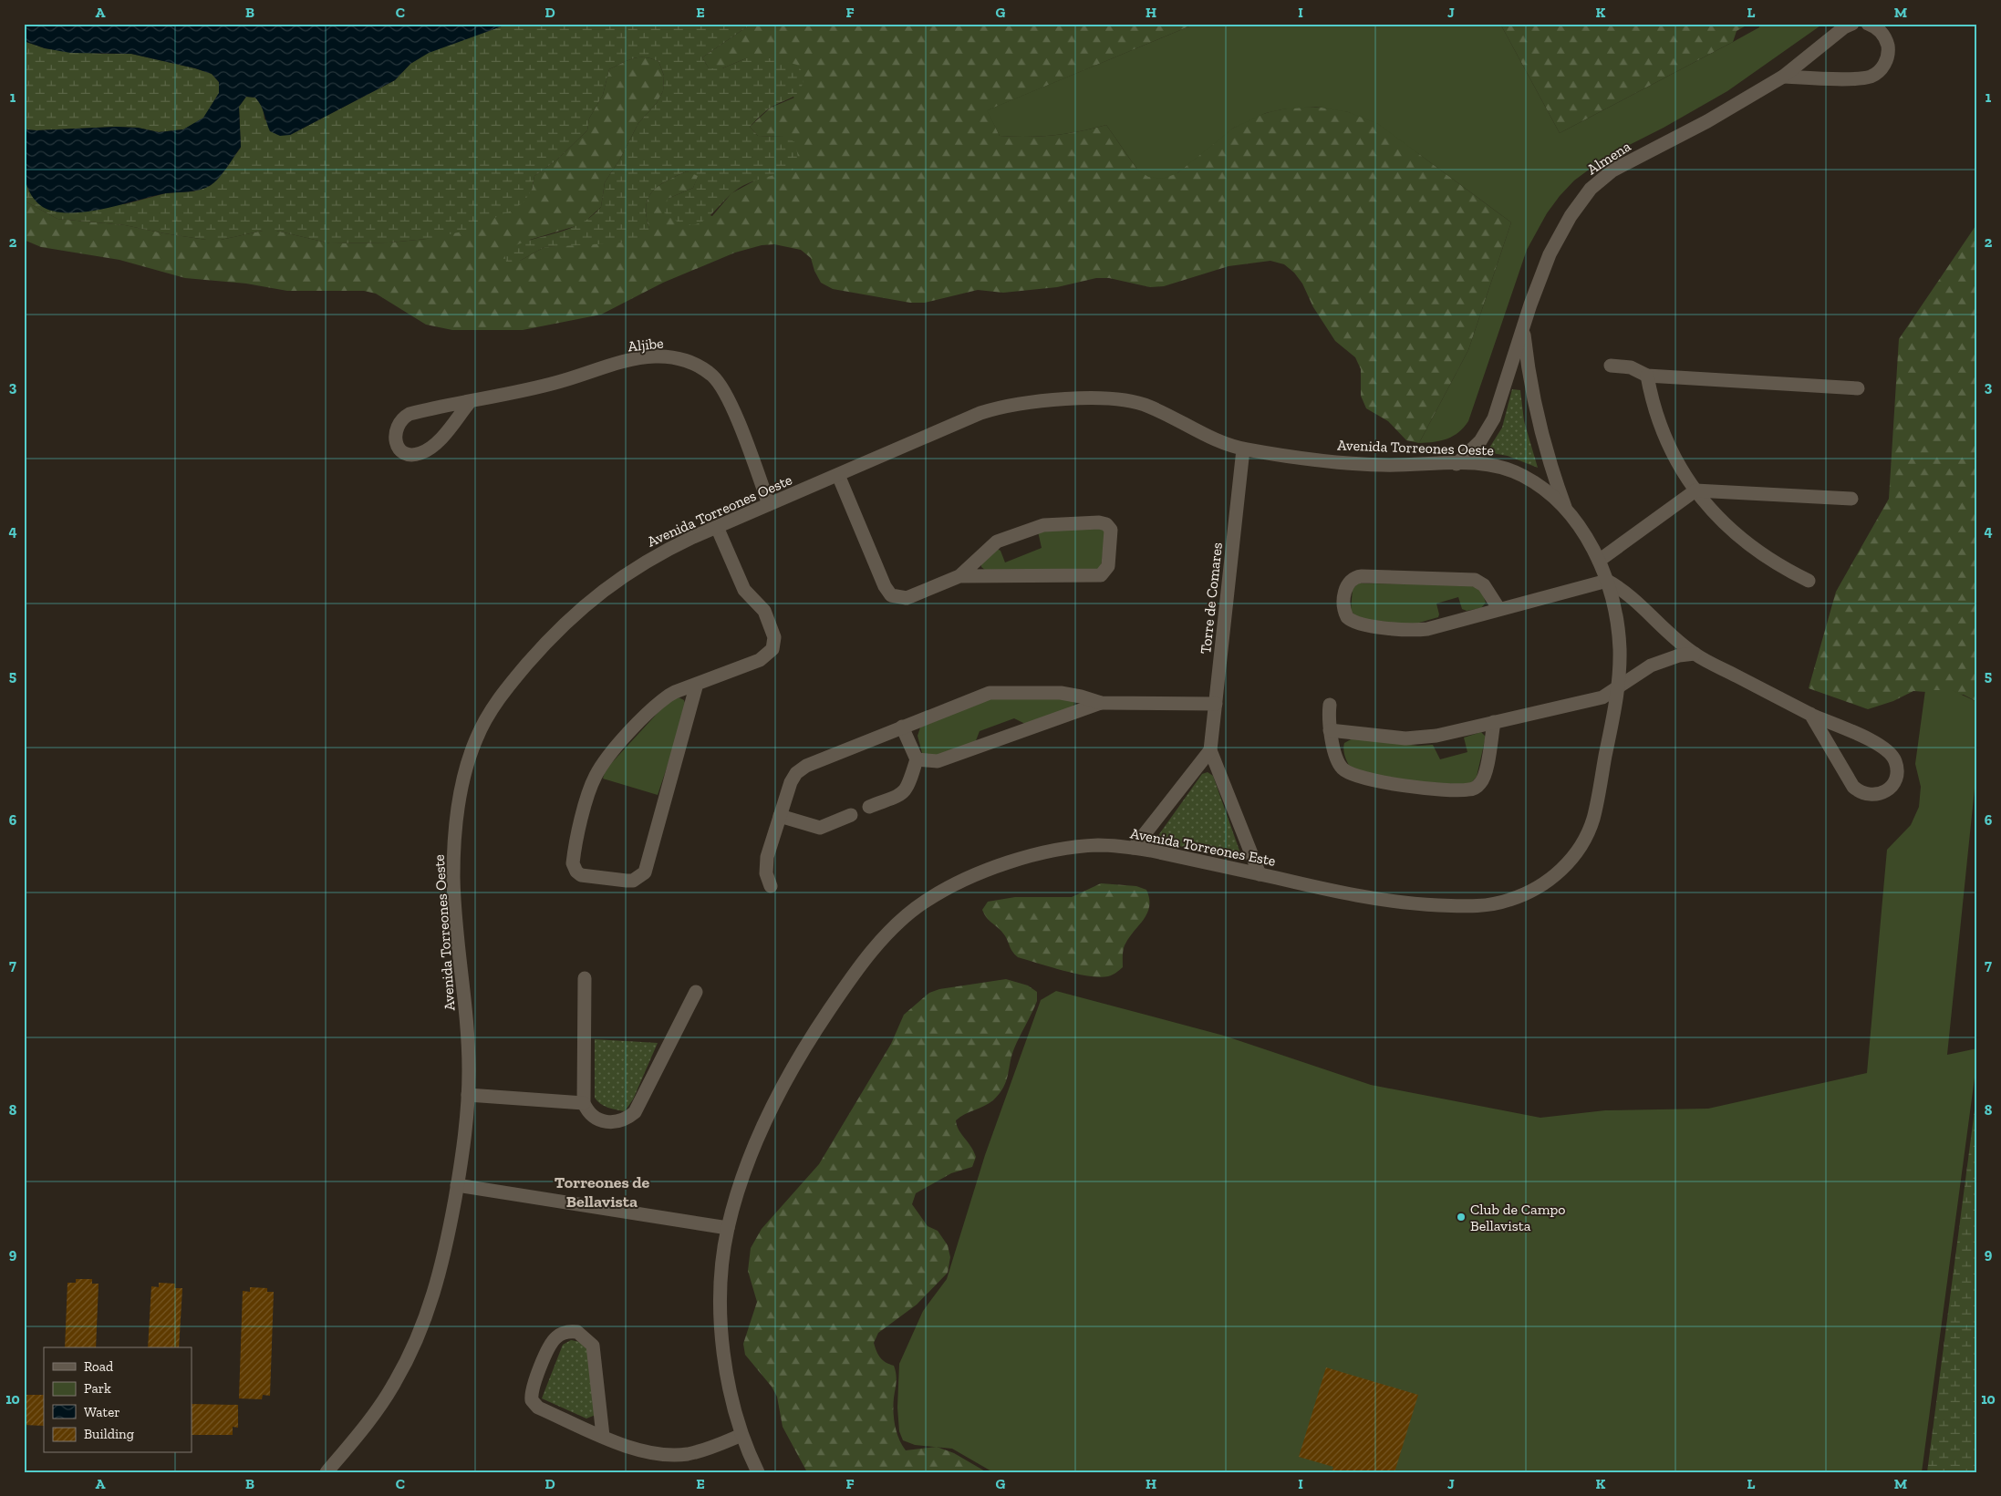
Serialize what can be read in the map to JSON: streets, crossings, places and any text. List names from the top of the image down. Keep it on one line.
{"streets":{"street":["Almena","Aljibe","Avenida Torreones Oeste","Torre de Comares","Avenida Torreones Este"]},"crossings":[["Almena","Avenida Torreones Oeste"],["Aljibe","Avenida Torreones Oeste"],["Avenida Torreones Oeste","Torre de Comares"],["Avenida Torreones Oeste","Avenida Torreones Este"],["Torre de Comares","Avenida Torreones Este"]],"districts":["Torreones de Bellavista"],"places":["Club de Campo Bellavista"],"legend":["Road","Park","Water","Building"],"grid":{"columns":["A","B","C","D","E","F","G","H","I","J","K","L","M"],"rows":["1","2","3","4","5","6","7","8","9","10"]}}
